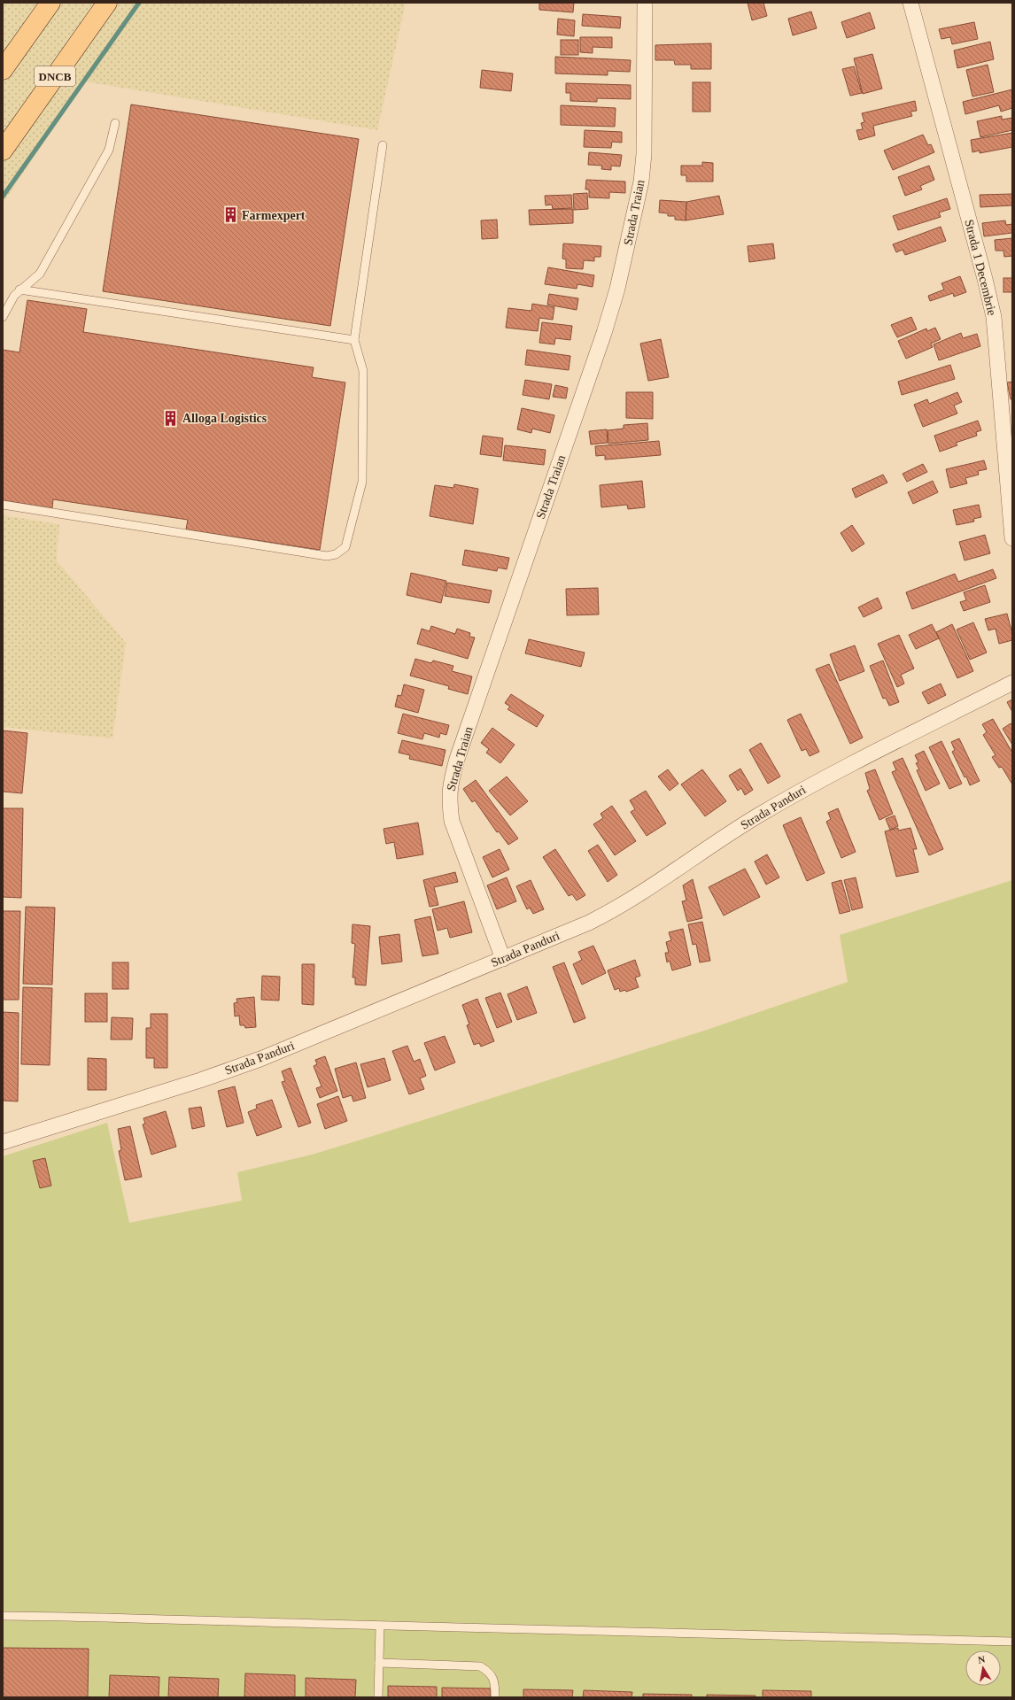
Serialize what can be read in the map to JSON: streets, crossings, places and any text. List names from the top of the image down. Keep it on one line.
{"streets":{"main road":["DNCB"],"street":["Strada Traian","Strada 1 Decembrie","Strada Panduri"]},"crossings":[["Strada Traian","Strada Panduri"]],"places":{"building":["Farmexpert","Alloga Logistics"]},"north":"top"}
